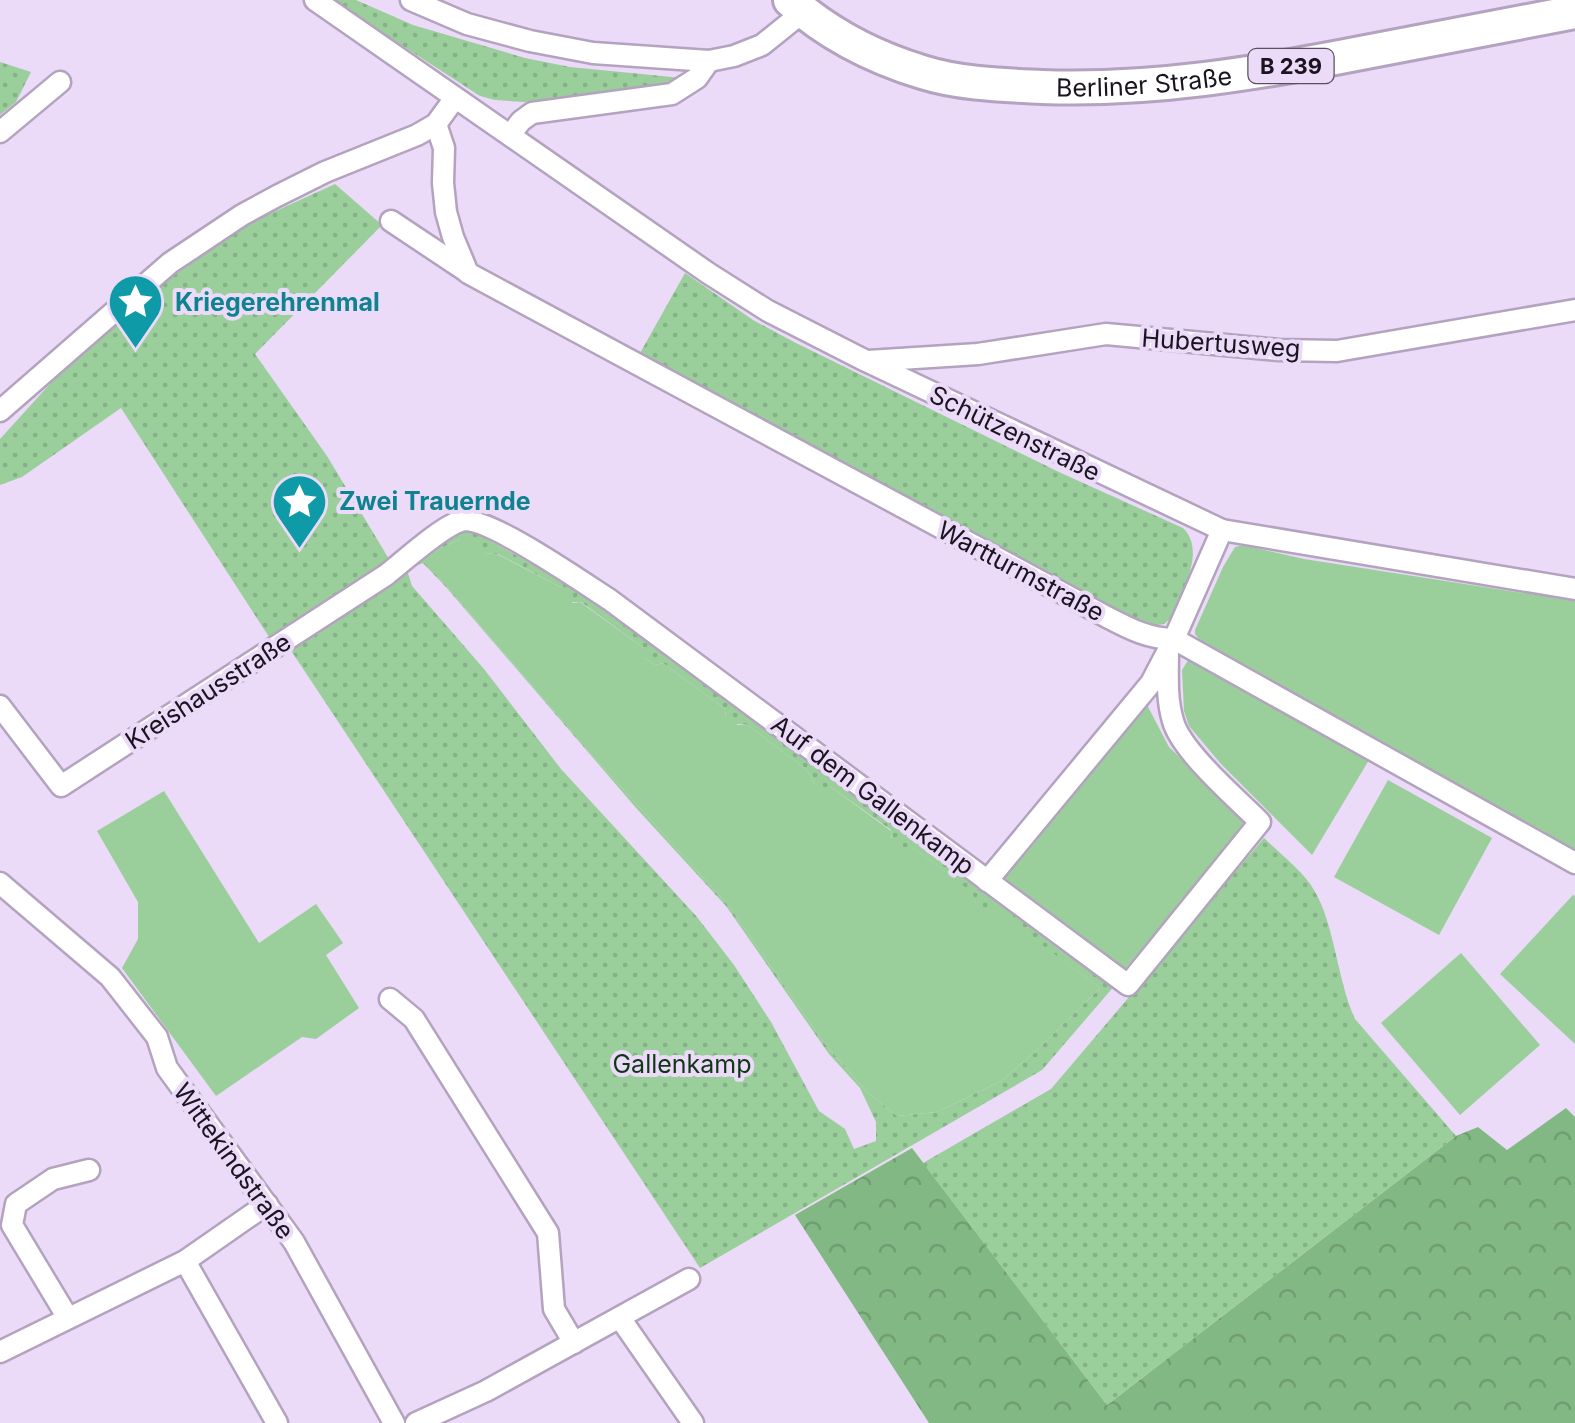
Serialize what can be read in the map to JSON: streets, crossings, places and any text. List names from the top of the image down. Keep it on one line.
{"streets":{"main road":["B 239","Berliner Straße"],"street":["Hubertusweg","Schützenstraße","Wartturmstraße","Kreishausstraße","Auf dem Gallenkamp","Wittekindstraße"]},"crossings":[["Hubertusweg","Schützenstraße"],["Wartturmstraße","Auf dem Gallenkamp"],["Kreishausstraße","Auf dem Gallenkamp"]],"parks":["Gallenkamp"],"places":{"place":["Kriegerehrenmal","Zwei Trauernde"]}}
